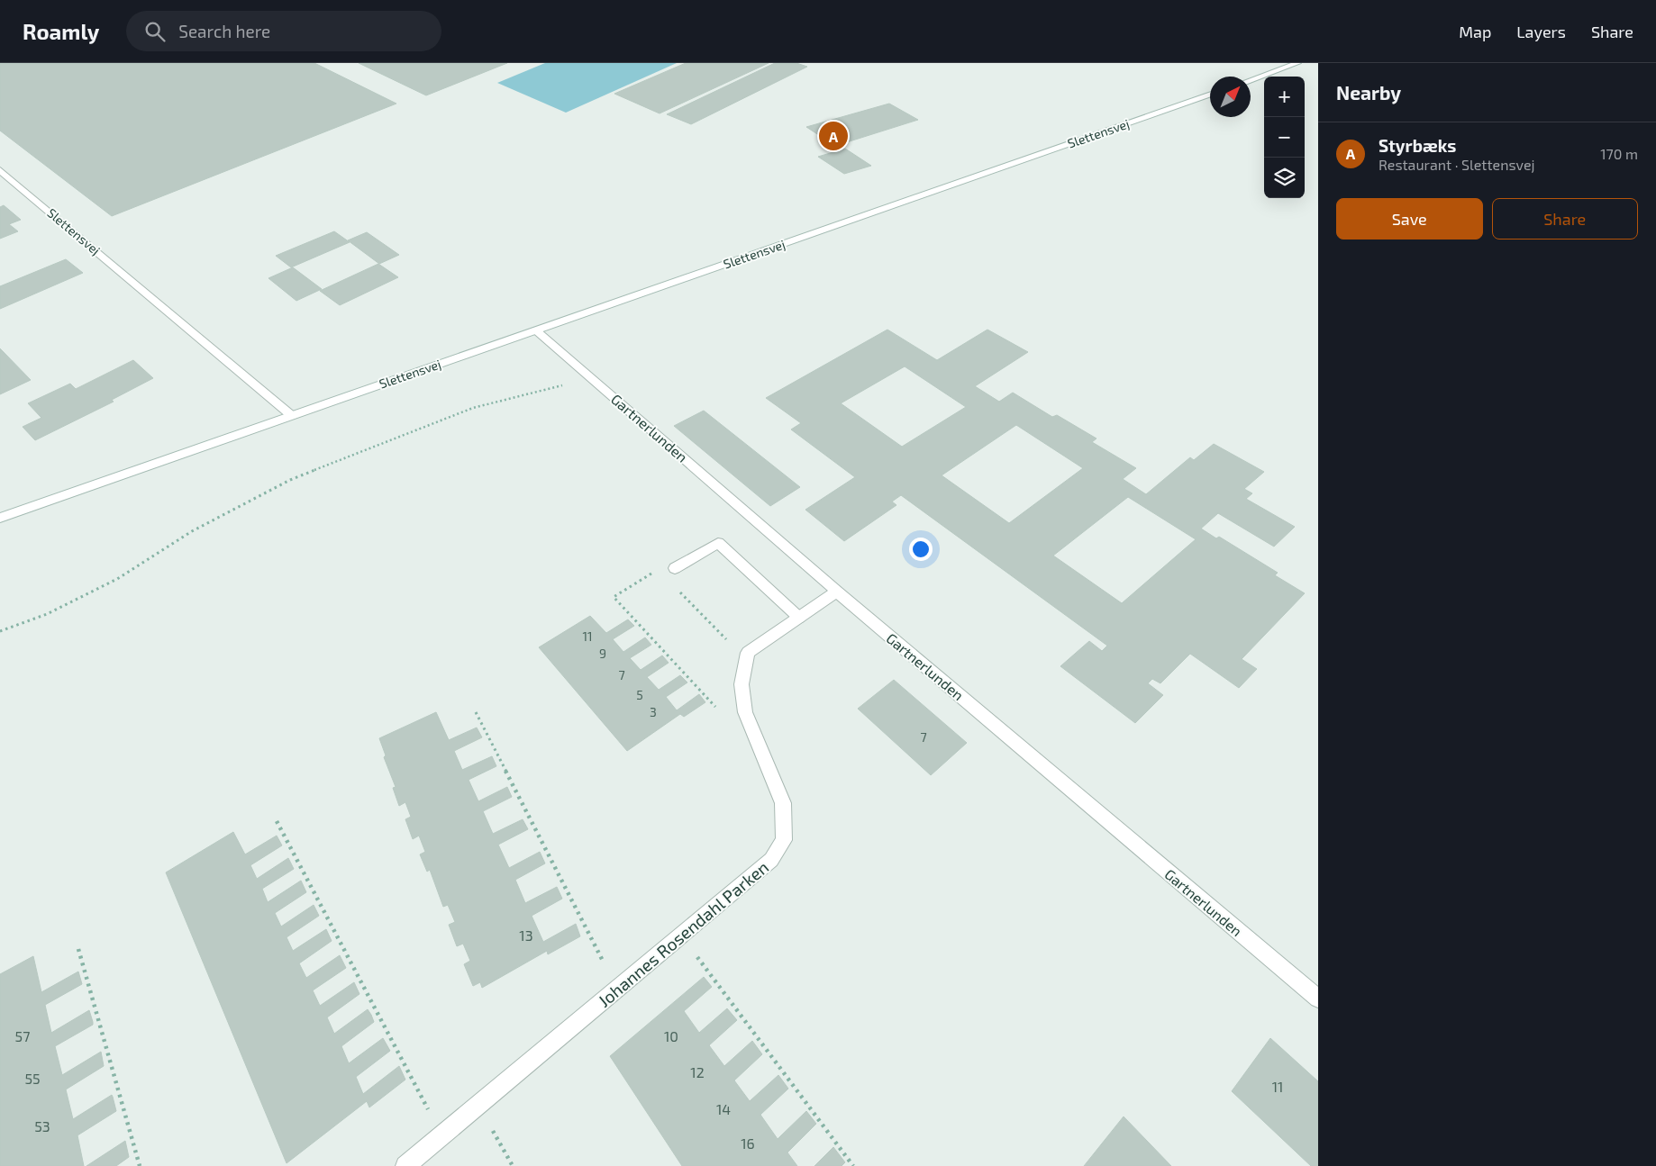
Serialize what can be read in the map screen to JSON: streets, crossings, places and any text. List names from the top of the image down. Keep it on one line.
{"streets":{"street":["Slettensvej","Gartnerlunden","Johannes Rosendahl Parken"]},"crossings":[["Slettensvej","Gartnerlunden"]],"house_numbers":["11","9","7","5","3","7","13","57","10","12","55","11","14","53","16"],"north":"top right","page":{"header":"Roamly","search":"Search here","nav":["Map","Layers","Share"],"heading":"Nearby","map_buttons":["+","−"],"pins":"A","list":[{"mark":"A","name":"Styrbæks","note":"Restaurant · Slettensvej","value":"170 m"}],"buttons":["Save","Share"]}}
